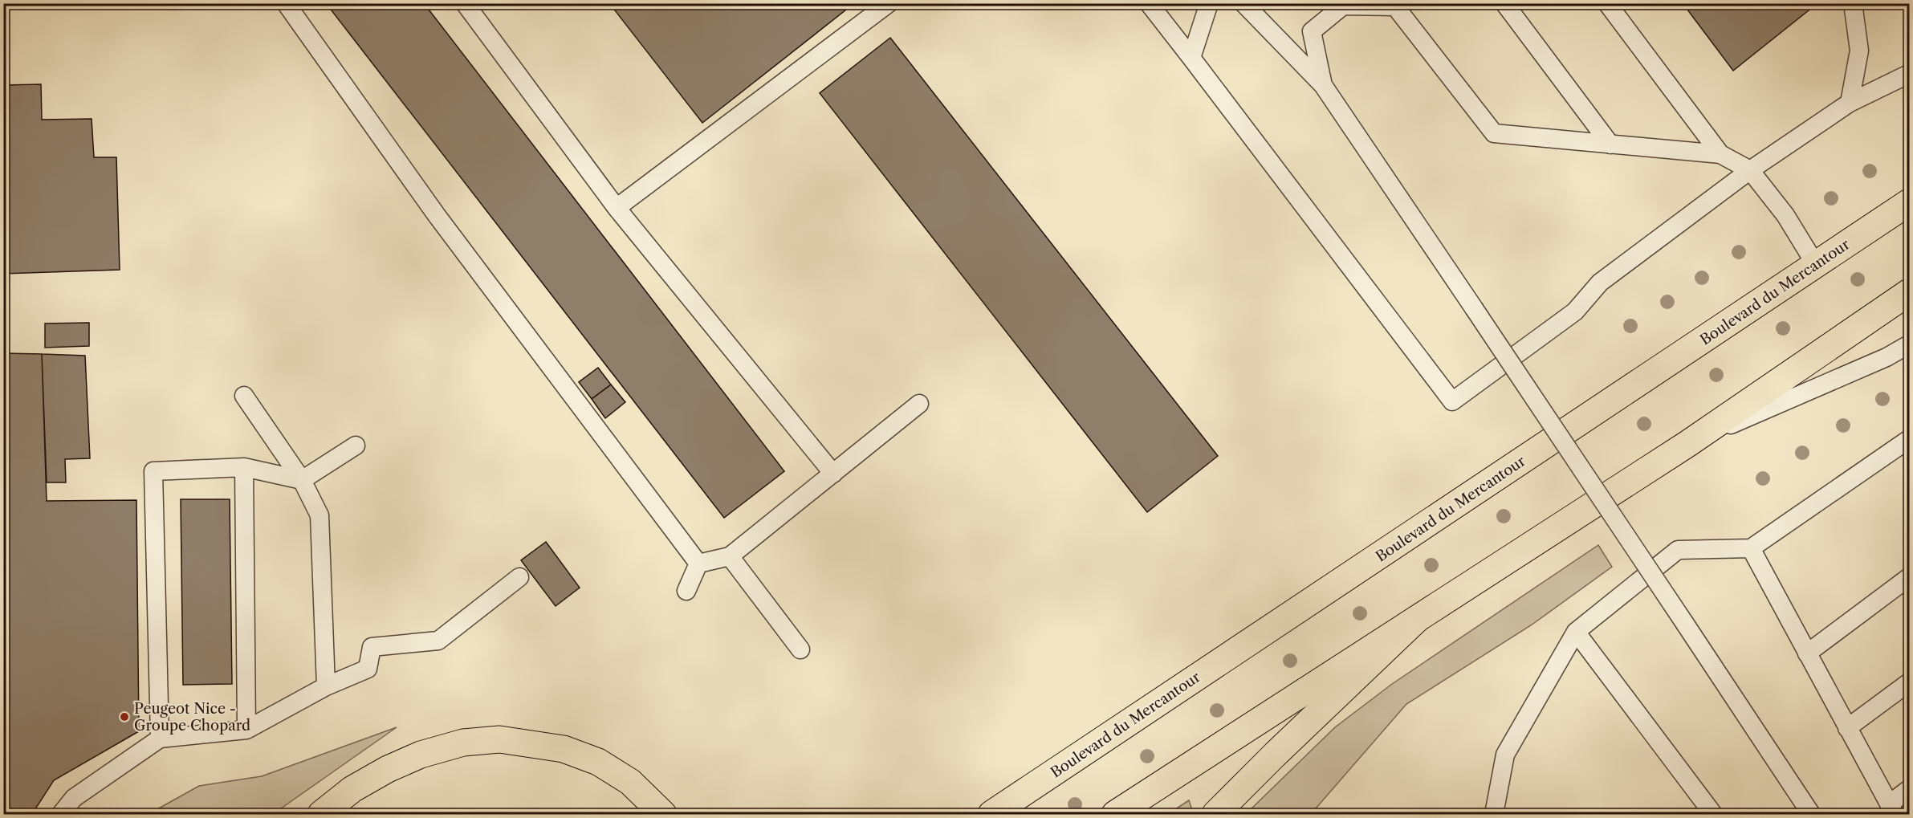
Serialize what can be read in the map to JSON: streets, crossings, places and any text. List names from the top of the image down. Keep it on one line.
{"streets":{"main road":["Boulevard du Mercantour"]},"places":["Peugeot Nice - Groupe Chopard"]}
